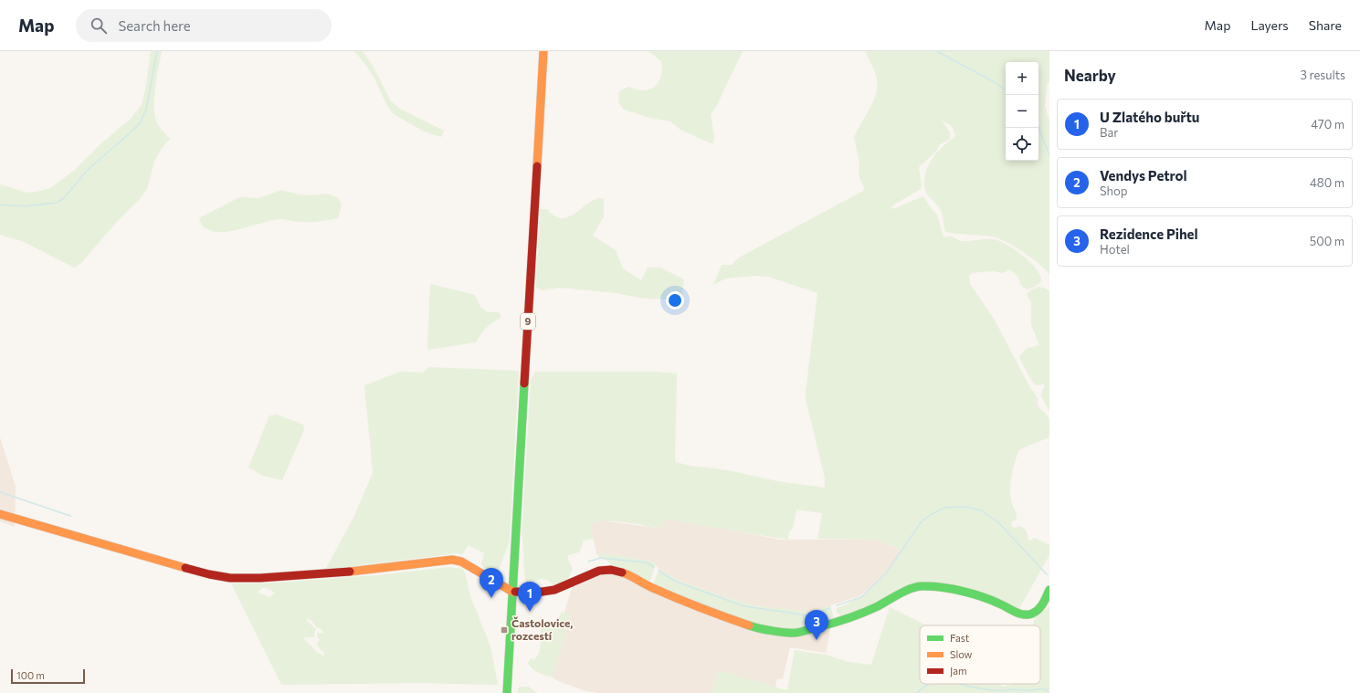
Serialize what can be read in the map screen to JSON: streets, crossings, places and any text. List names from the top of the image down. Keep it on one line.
{"streets":{"street":["9"]},"places":{"transit":["Častolovice, rozcestí"]},"legend":["Fast","Slow","Jam"],"scale_bar":"100 m","page":{"header":"Map","search":"Search here","nav":["Map","Layers","Share"],"heading":["Nearby","3 results"],"map_buttons":["+","−"],"list":[{"mark":"1","name":"U Zlatého buřtu","note":"Bar","value":"470 m"},{"mark":"2","name":"Vendys Petrol","note":"Shop","value":"480 m"},{"mark":"3","name":"Rezidence Pihel","note":"Hotel","value":"500 m"}],"pins":["2","1","3"],"scale":"100 m"}}
